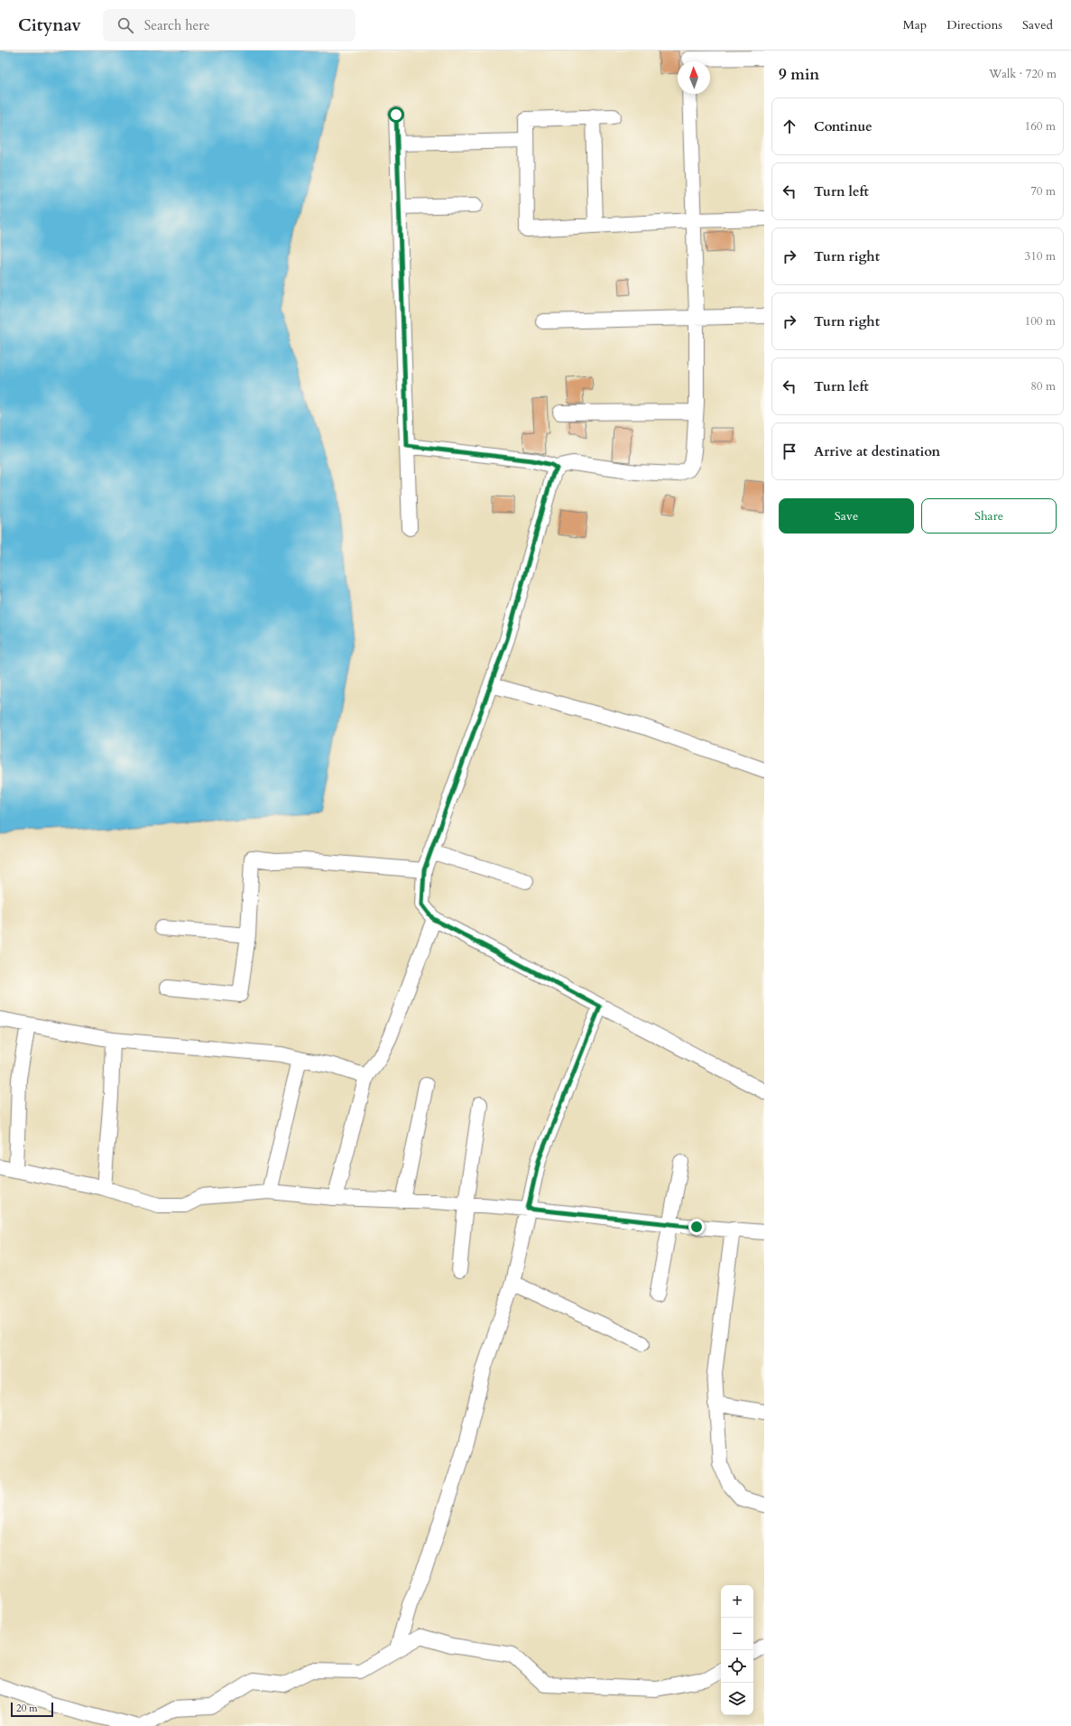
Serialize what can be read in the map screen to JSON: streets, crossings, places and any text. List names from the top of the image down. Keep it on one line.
{"scale_bar":"20 m","north":"top","page":{"header":"Citynav","search":"Search here","nav":["Map","Directions","Saved"],"heading":["9 min","Walk · 720 m"],"list":[["Continue","160 m"],["Turn left","70 m"],["Turn right","310 m"],["Turn right","100 m"],["Turn left","80 m"],"Arrive at destination"],"buttons":["Save","Share"],"map_buttons":["+","−"],"scale":"20 m"}}
